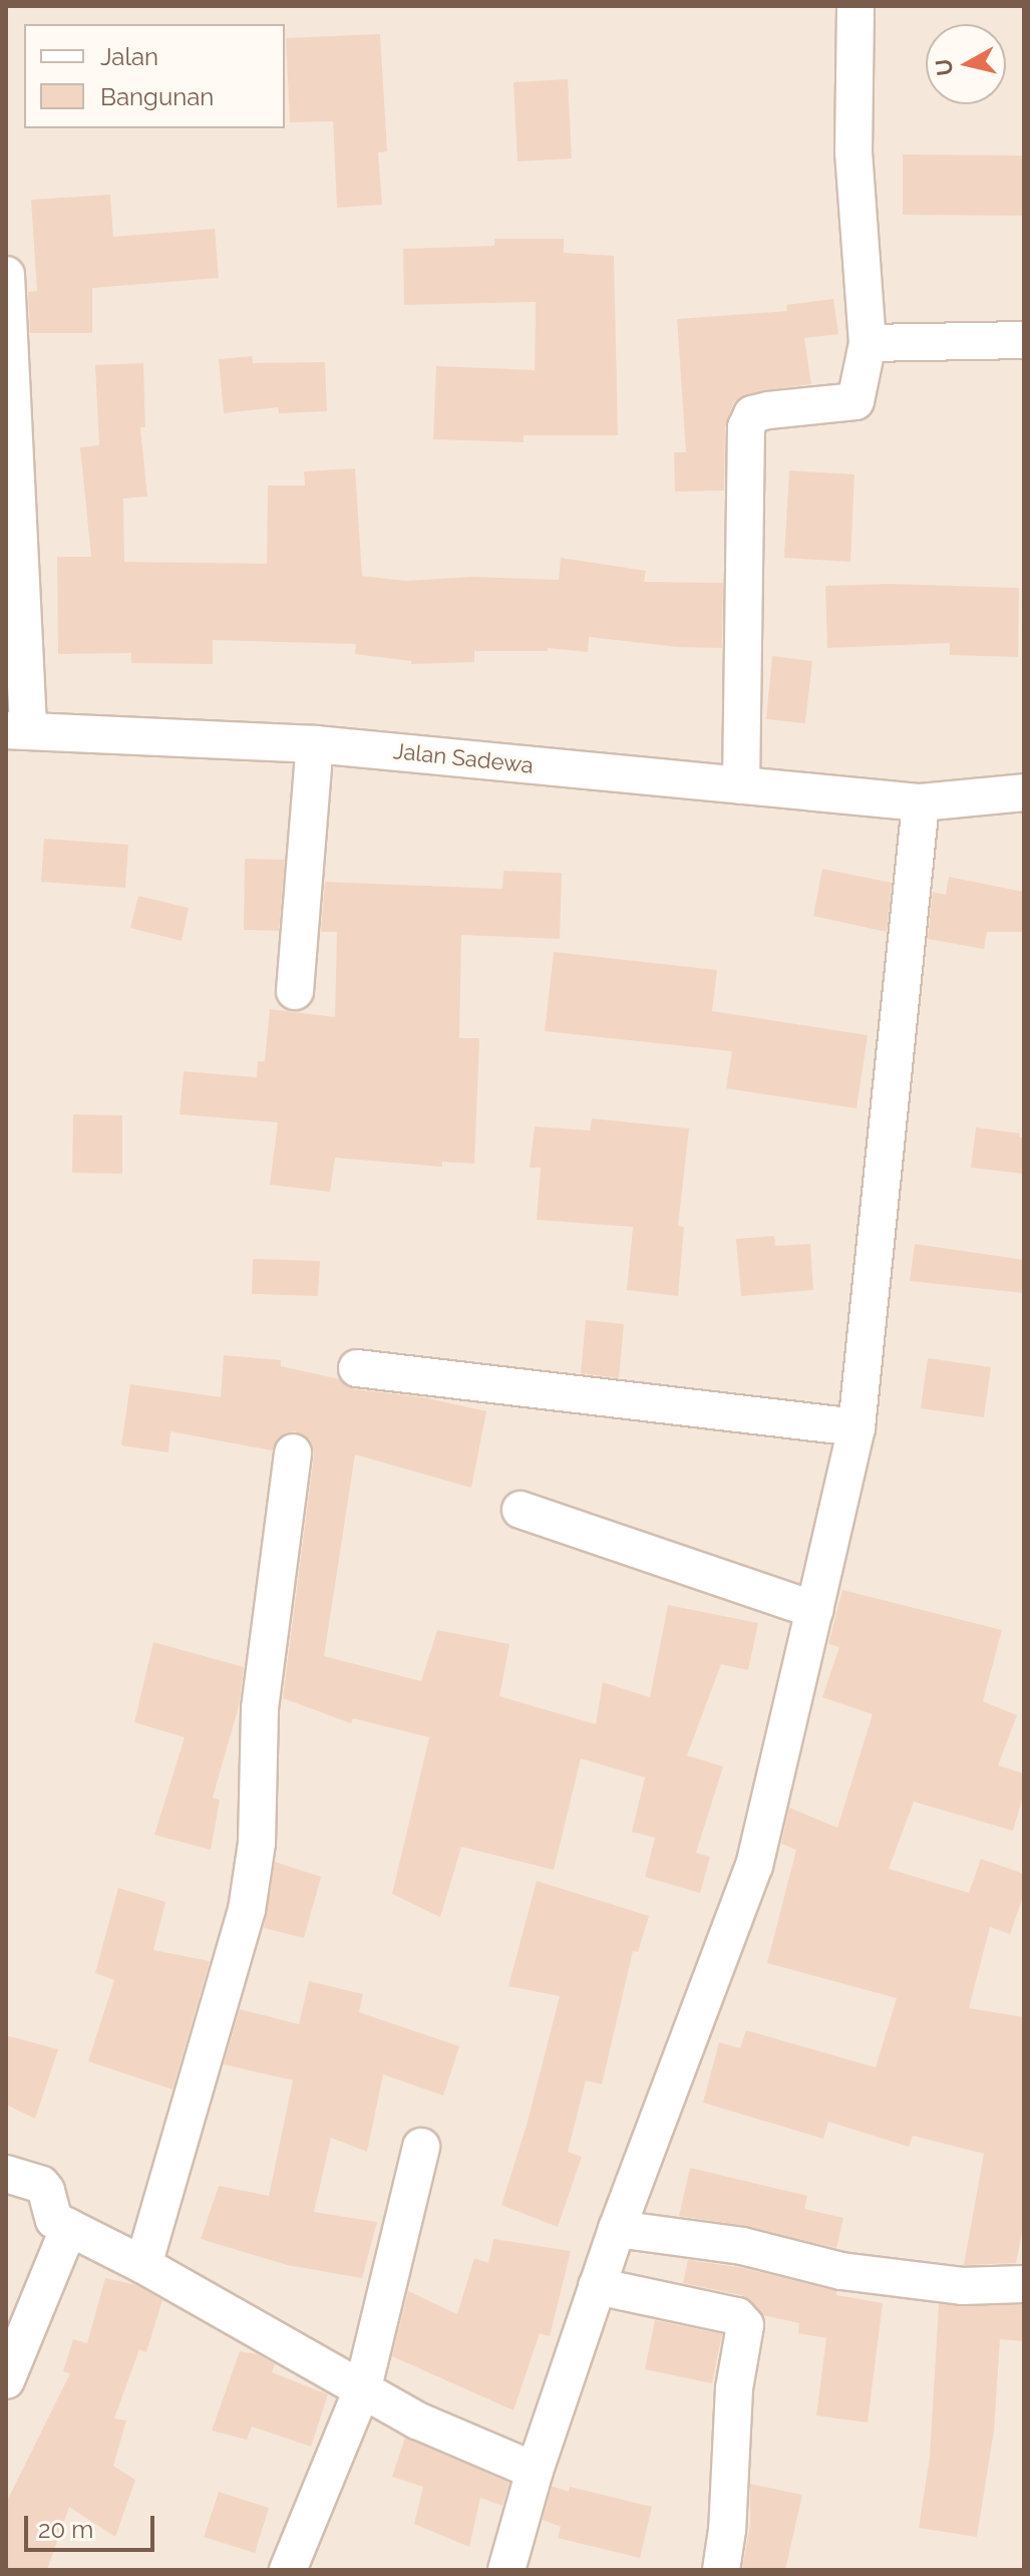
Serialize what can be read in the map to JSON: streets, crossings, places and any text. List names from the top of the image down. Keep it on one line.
{"streets":{"street":["Jalan Sadewa"]},"legend":["Jalan","Bangunan"],"scale_bar":"20 m","north":"left"}
